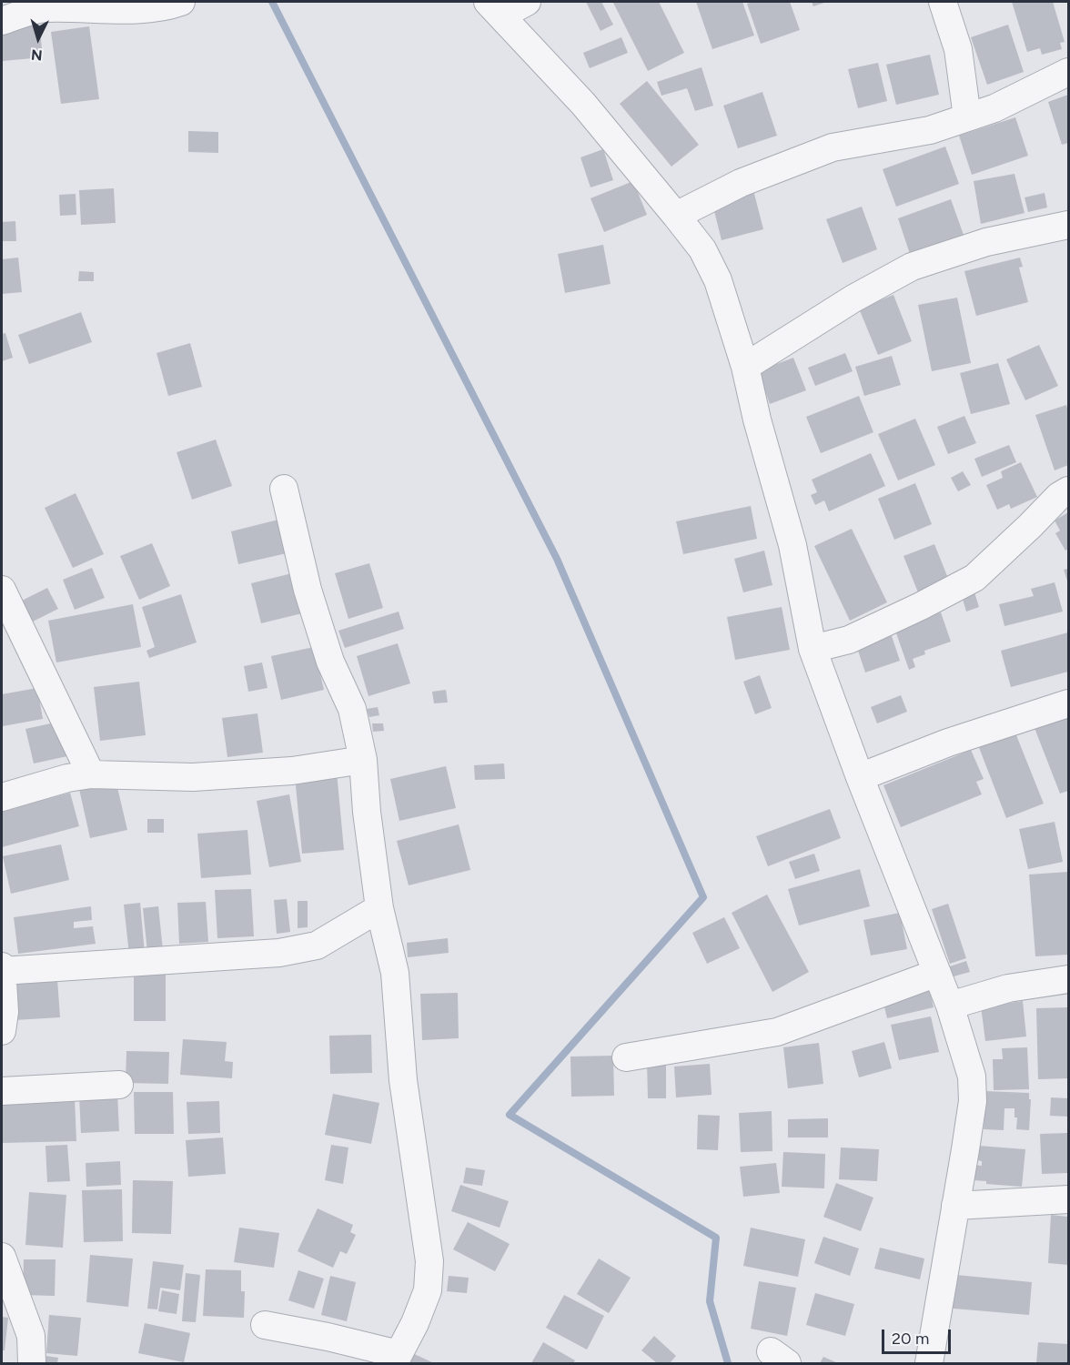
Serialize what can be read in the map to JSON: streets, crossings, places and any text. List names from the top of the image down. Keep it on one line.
{"scale_bar":"20 m","north":"bottom"}
